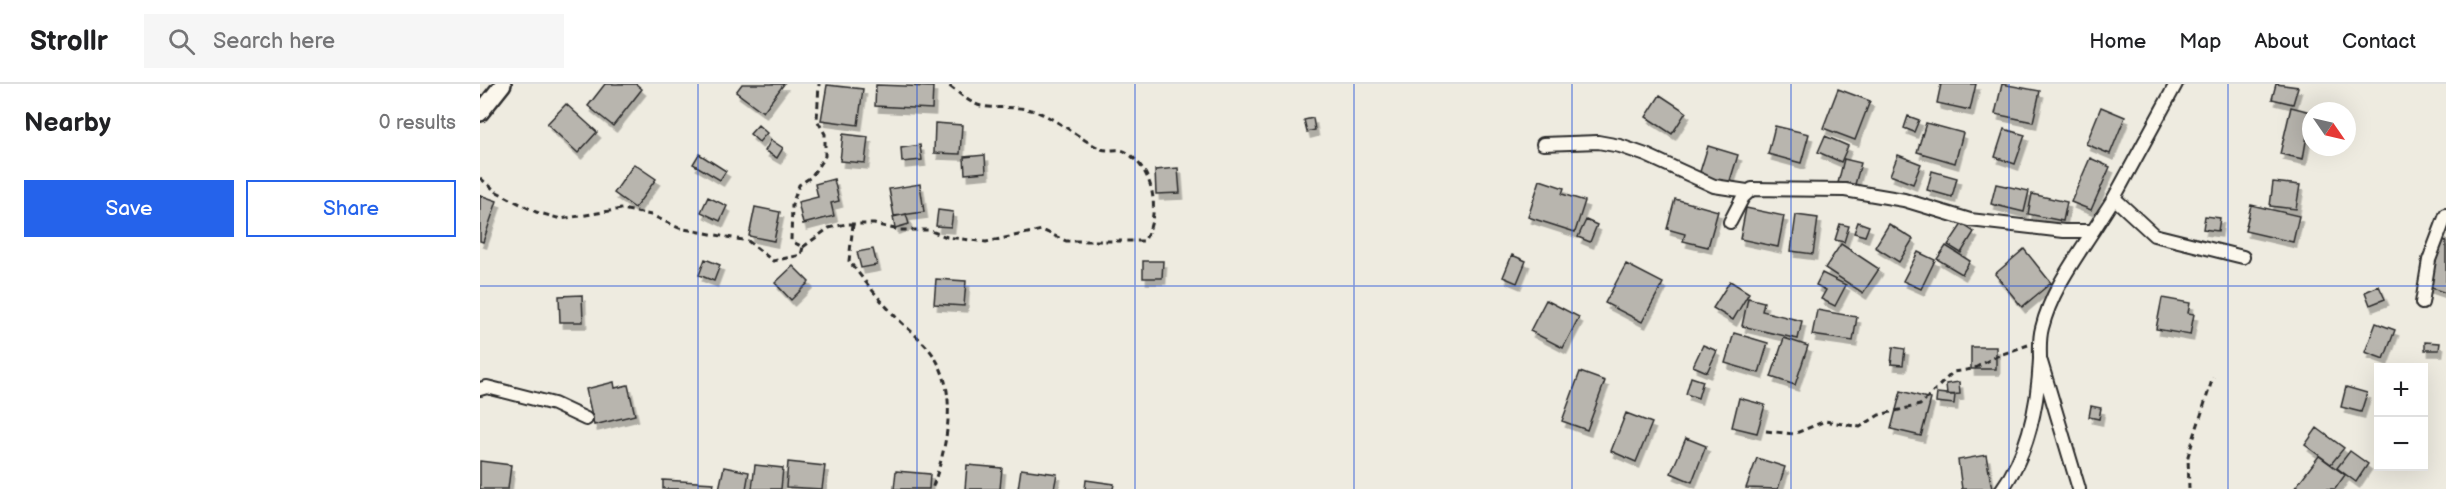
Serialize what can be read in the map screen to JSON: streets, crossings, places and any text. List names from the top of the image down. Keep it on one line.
{"north":"bottom right","page":{"header":"Strollr","search":"Search here","nav":["Home","Map","About","Contact"],"heading":["Nearby","0 results"],"buttons":["Save","Share"],"map_buttons":["+","−"]}}
